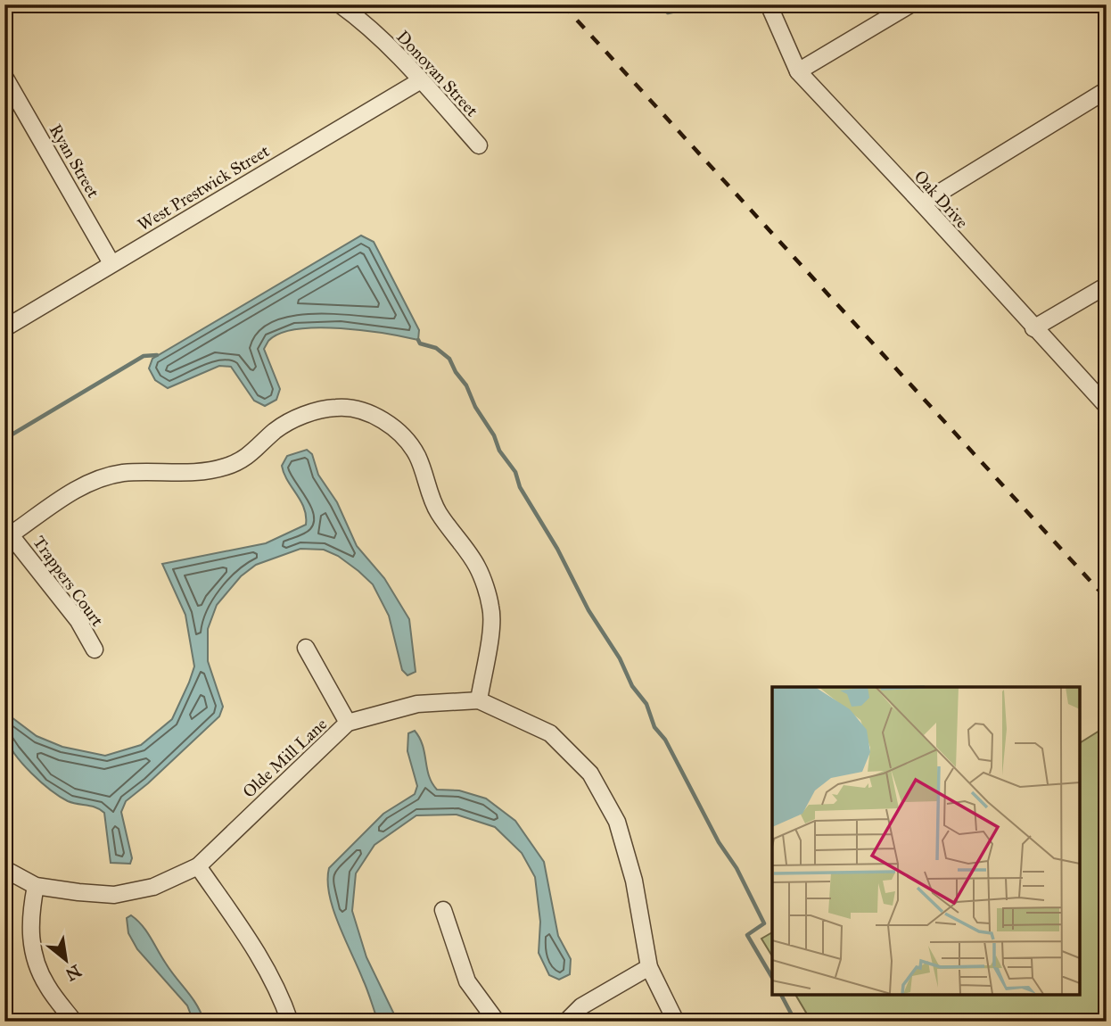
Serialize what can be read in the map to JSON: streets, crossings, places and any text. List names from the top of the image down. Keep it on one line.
{"streets":{"street":["Donovan Street","Ryan Street","West Prestwick Street","Oak Drive","Trappers Court","Olde Mill Lane"]},"crossings":[["Donovan Street","West Prestwick Street"],["Ryan Street","West Prestwick Street"]],"north":"bottom right"}
